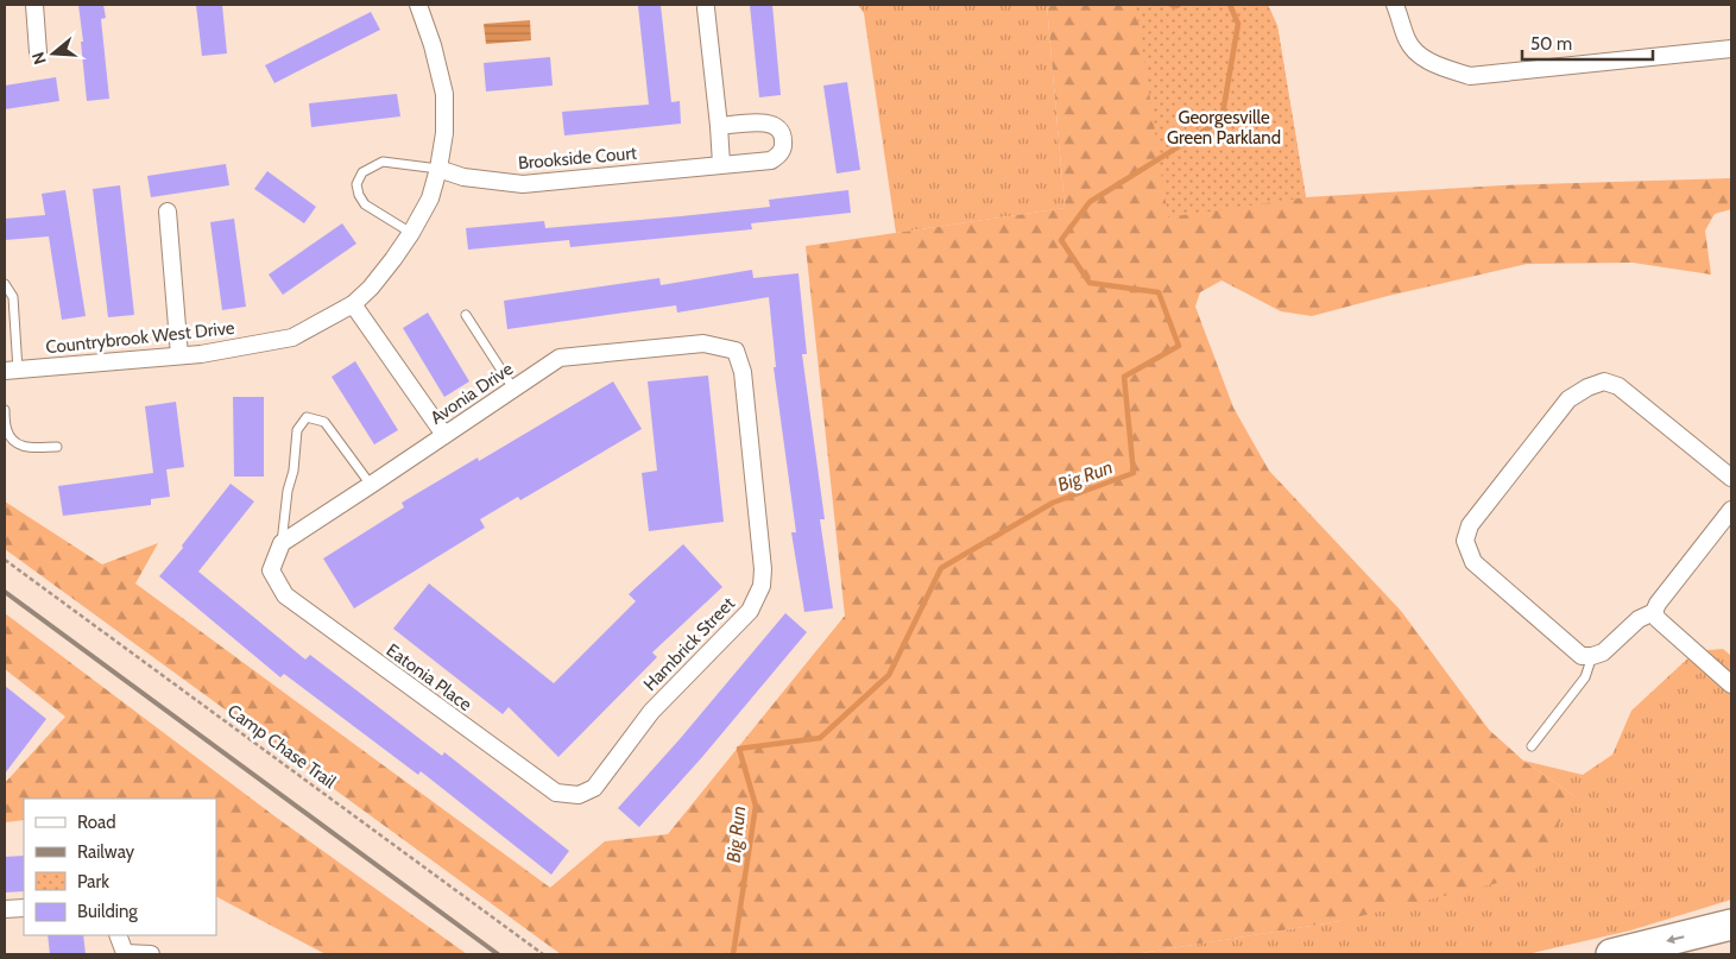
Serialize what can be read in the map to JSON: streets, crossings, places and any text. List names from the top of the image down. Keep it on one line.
{"streets":{"street":["Brookside Court","Countrybrook West Drive","Avonia Drive","Hambrick Street","Eatonia Place"],"path":["Camp Chase Trail"]},"crossings":[["Brookside Court","Countrybrook West Drive"],["Avonia Drive","Hambrick Street"],["Avonia Drive","Eatonia Place"],["Hambrick Street","Eatonia Place"]],"water":["Big Run"],"parks":["Georgesville Green Parkland"],"legend":["Road","Railway","Park","Building"],"scale_bar":"50 m","north":"left"}
